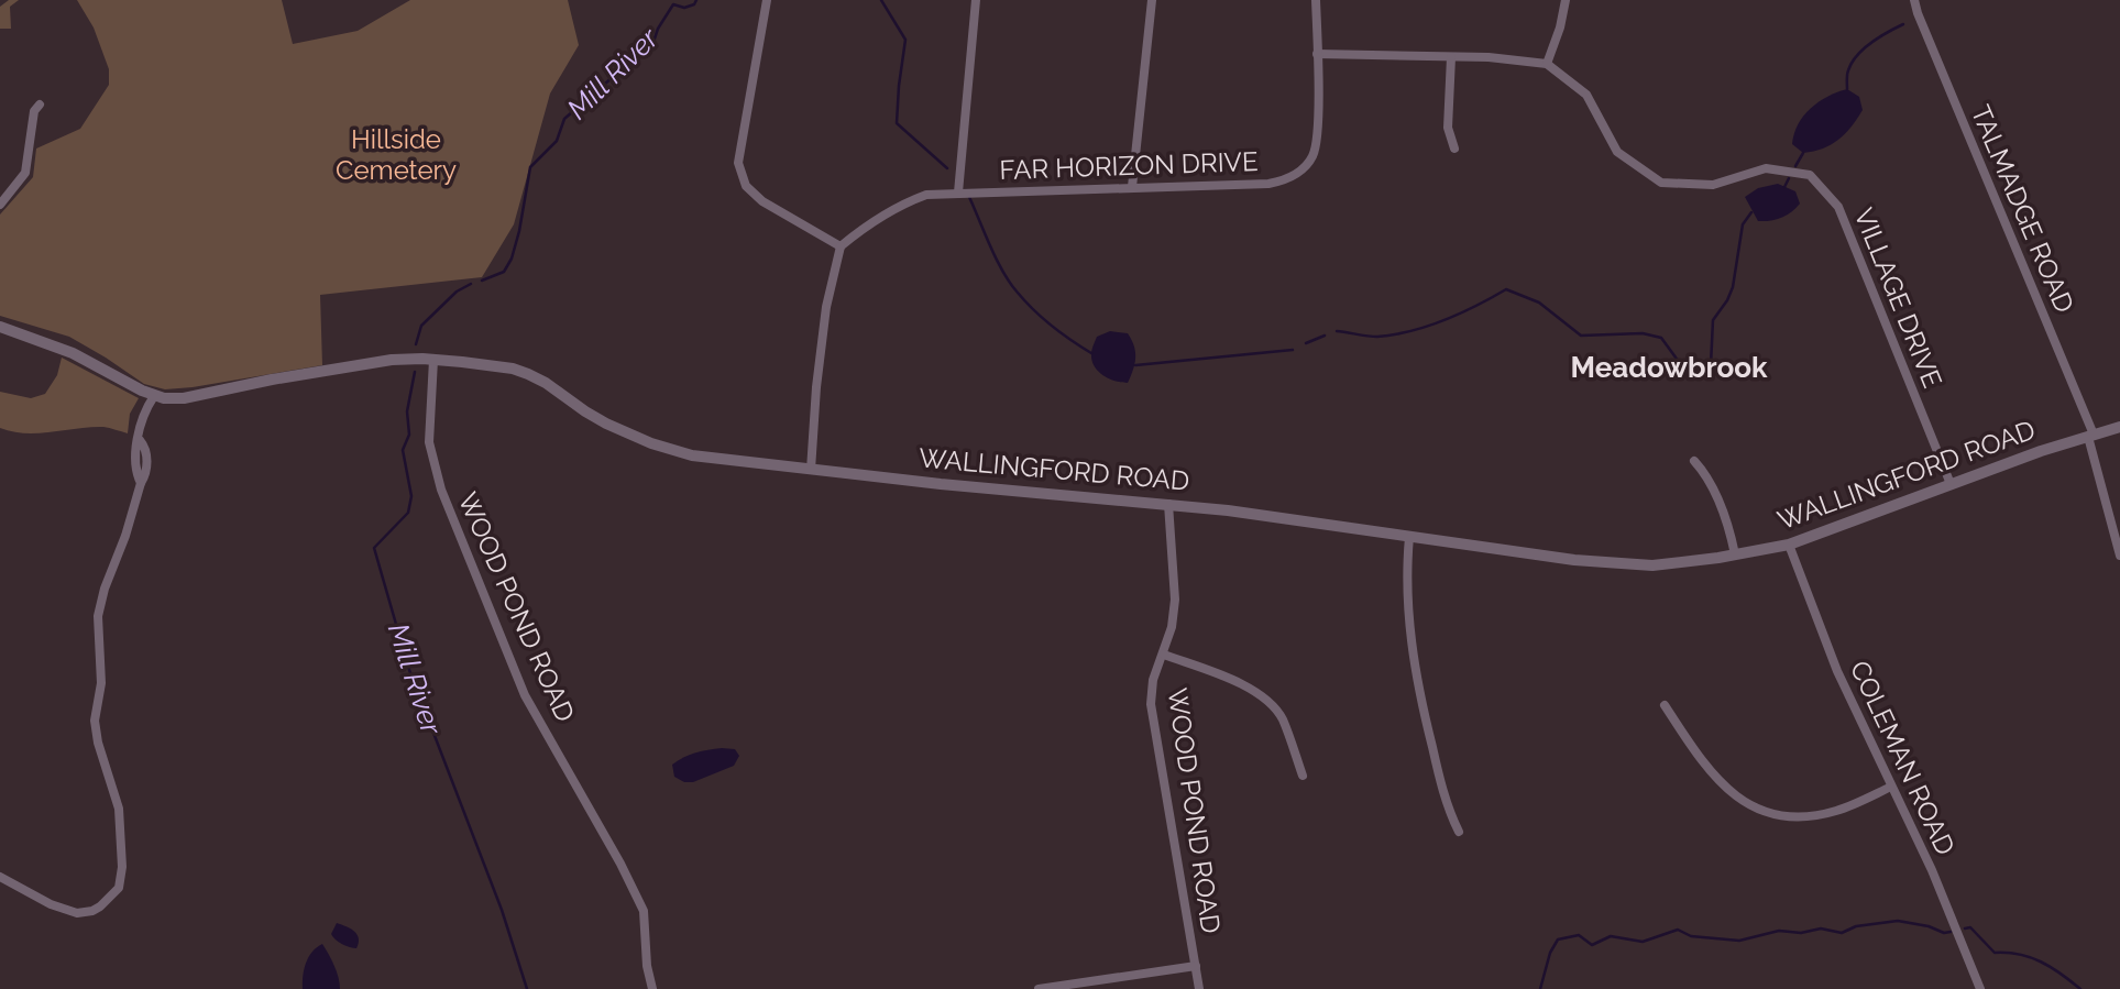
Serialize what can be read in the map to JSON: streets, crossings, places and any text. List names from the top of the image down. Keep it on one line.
{"streets":{"street":["FAR HORIZON DRIVE","TALMADGE ROAD","VILLAGE DRIVE","WALLINGFORD ROAD","WOOD POND ROAD","COLEMAN ROAD"]},"crossings":[["TALMADGE ROAD","WALLINGFORD ROAD"],["VILLAGE DRIVE","WALLINGFORD ROAD"],["WALLINGFORD ROAD","WOOD POND ROAD"],["WALLINGFORD ROAD","COLEMAN ROAD"]],"districts":["Meadowbrook"],"water":["Mill River"],"parks":["Hillside Cemetery"]}
